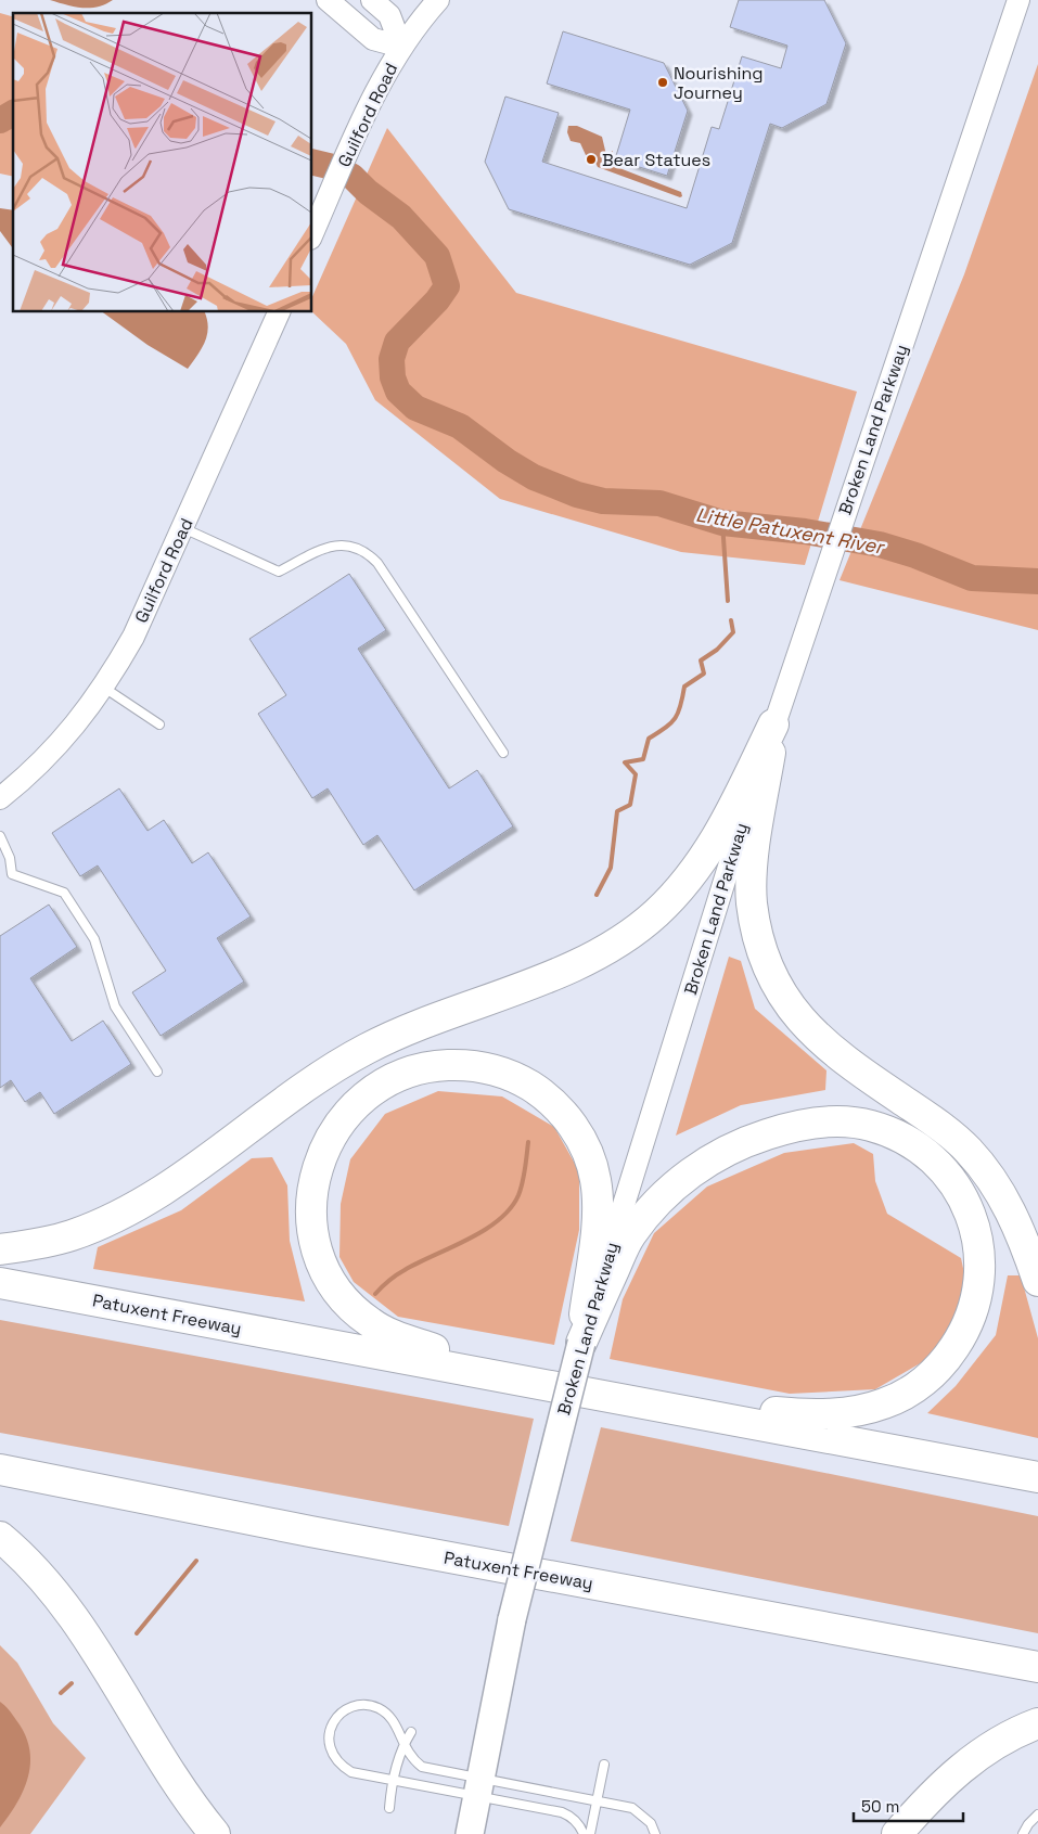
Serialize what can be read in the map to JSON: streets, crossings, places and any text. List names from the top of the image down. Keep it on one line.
{"streets":{"highway":["Patuxent Freeway"],"main road":["Broken Land Parkway"],"street":["Guilford Road"]},"water":["Little Patuxent River"],"places":["Nourishing Journey","Bear Statues"],"scale_bar":"50 m"}
